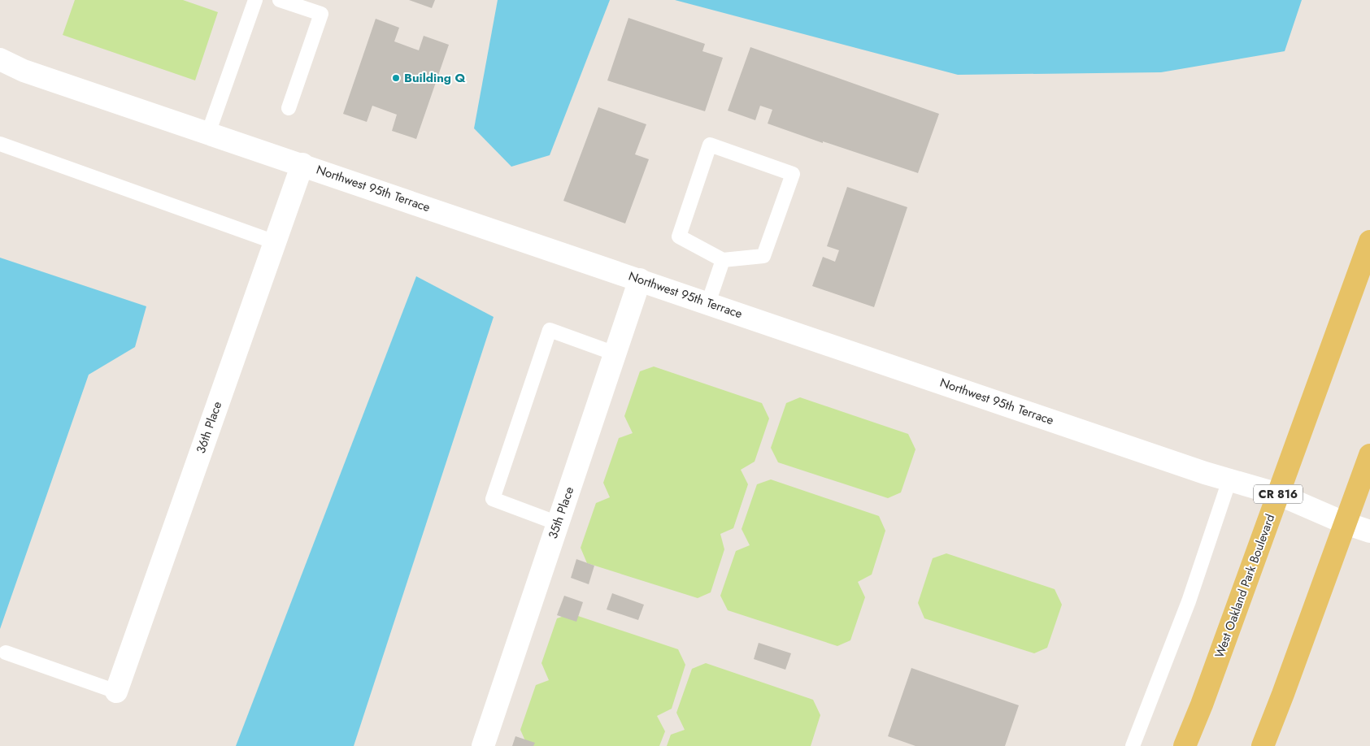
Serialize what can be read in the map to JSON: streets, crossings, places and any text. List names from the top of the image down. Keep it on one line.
{"streets":{"main road":["CR 816","West Oakland Park Boulevard"],"street":["Northwest 95th Terrace","36th Place","35th Place"]},"crossings":[["Northwest 95th Terrace","36th Place"],["Northwest 95th Terrace","35th Place"],["Northwest 95th Terrace","West Oakland Park Boulevard"]],"places":["Building Q"]}
